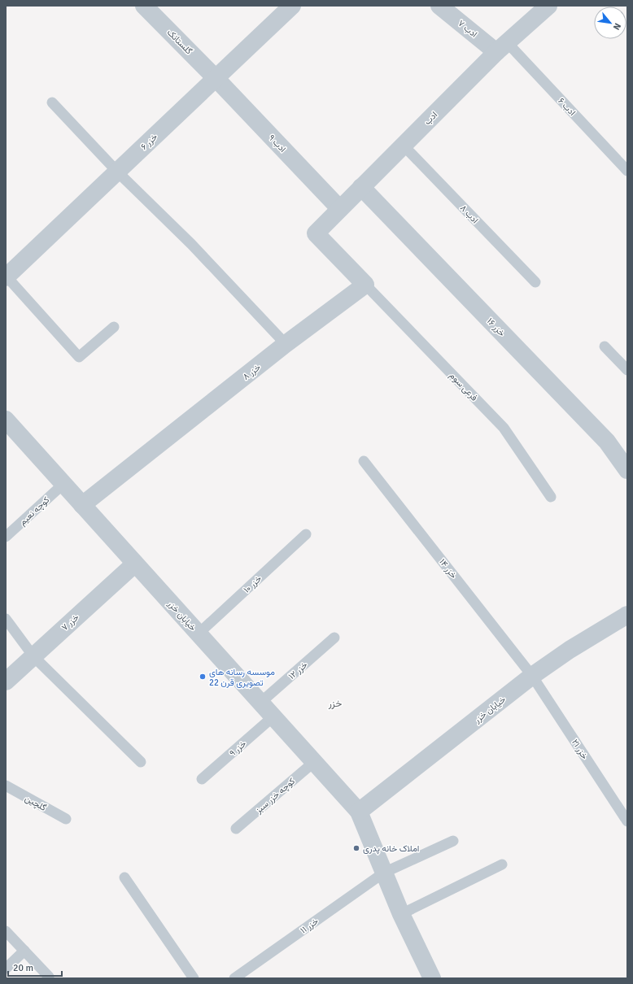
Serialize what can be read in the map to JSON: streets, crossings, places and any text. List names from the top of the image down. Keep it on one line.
{"streets":{"street":["ادب ۷","گلستانک","ادب","خزر ۶","ادب ۹","خزر ۱۶","خزر ۸","خیابان خزر","خزر ۷"],"lane":["ادب ۶","ادب ۸","فرعی سوم","کوچه نعیم","خزر ۱۴","خزر ۱۰","خزر ۱۲","خزر ۹","خزر ۲۱","کوچه خزر سبز","گلچین","خزر ۱۱"]},"crossings":[["ادب ۷","ادب ۶"],["ادب ۷","ادب"],["گلستانک","خزر ۶"],["گلستانک","ادب ۹"],["ادب ۶","ادب"],["ادب","ادب ۹"],["ادب","ادب ۸"],["ادب","خزر ۱۶"],["ادب","خزر ۸"],["ادب","فرعی سوم"],["خزر ۶","ادب ۹"],["خزر ۸","فرعی سوم"],["خزر ۸","خیابان خزر"],["کوچه نعیم","خیابان خزر"],["خزر ۱۴","خیابان خزر"],["خزر ۱۴","خزر ۲۱"],["خزر ۱۰","خیابان خزر"],["خیابان خزر","خزر ۷"],["خیابان خزر","خزر ۱۲"],["خیابان خزر","خزر ۹"],["خیابان خزر","خزر ۲۱"],["خیابان خزر","کوچه خزر سبز"],["خیابان خزر","خزر ۱۱"]],"districts":["خزر"],"places":["موسسه رسانه های تصویری قرن 22","املاک خانه پدری"],"scale_bar":"20 m","north":"bottom right"}
